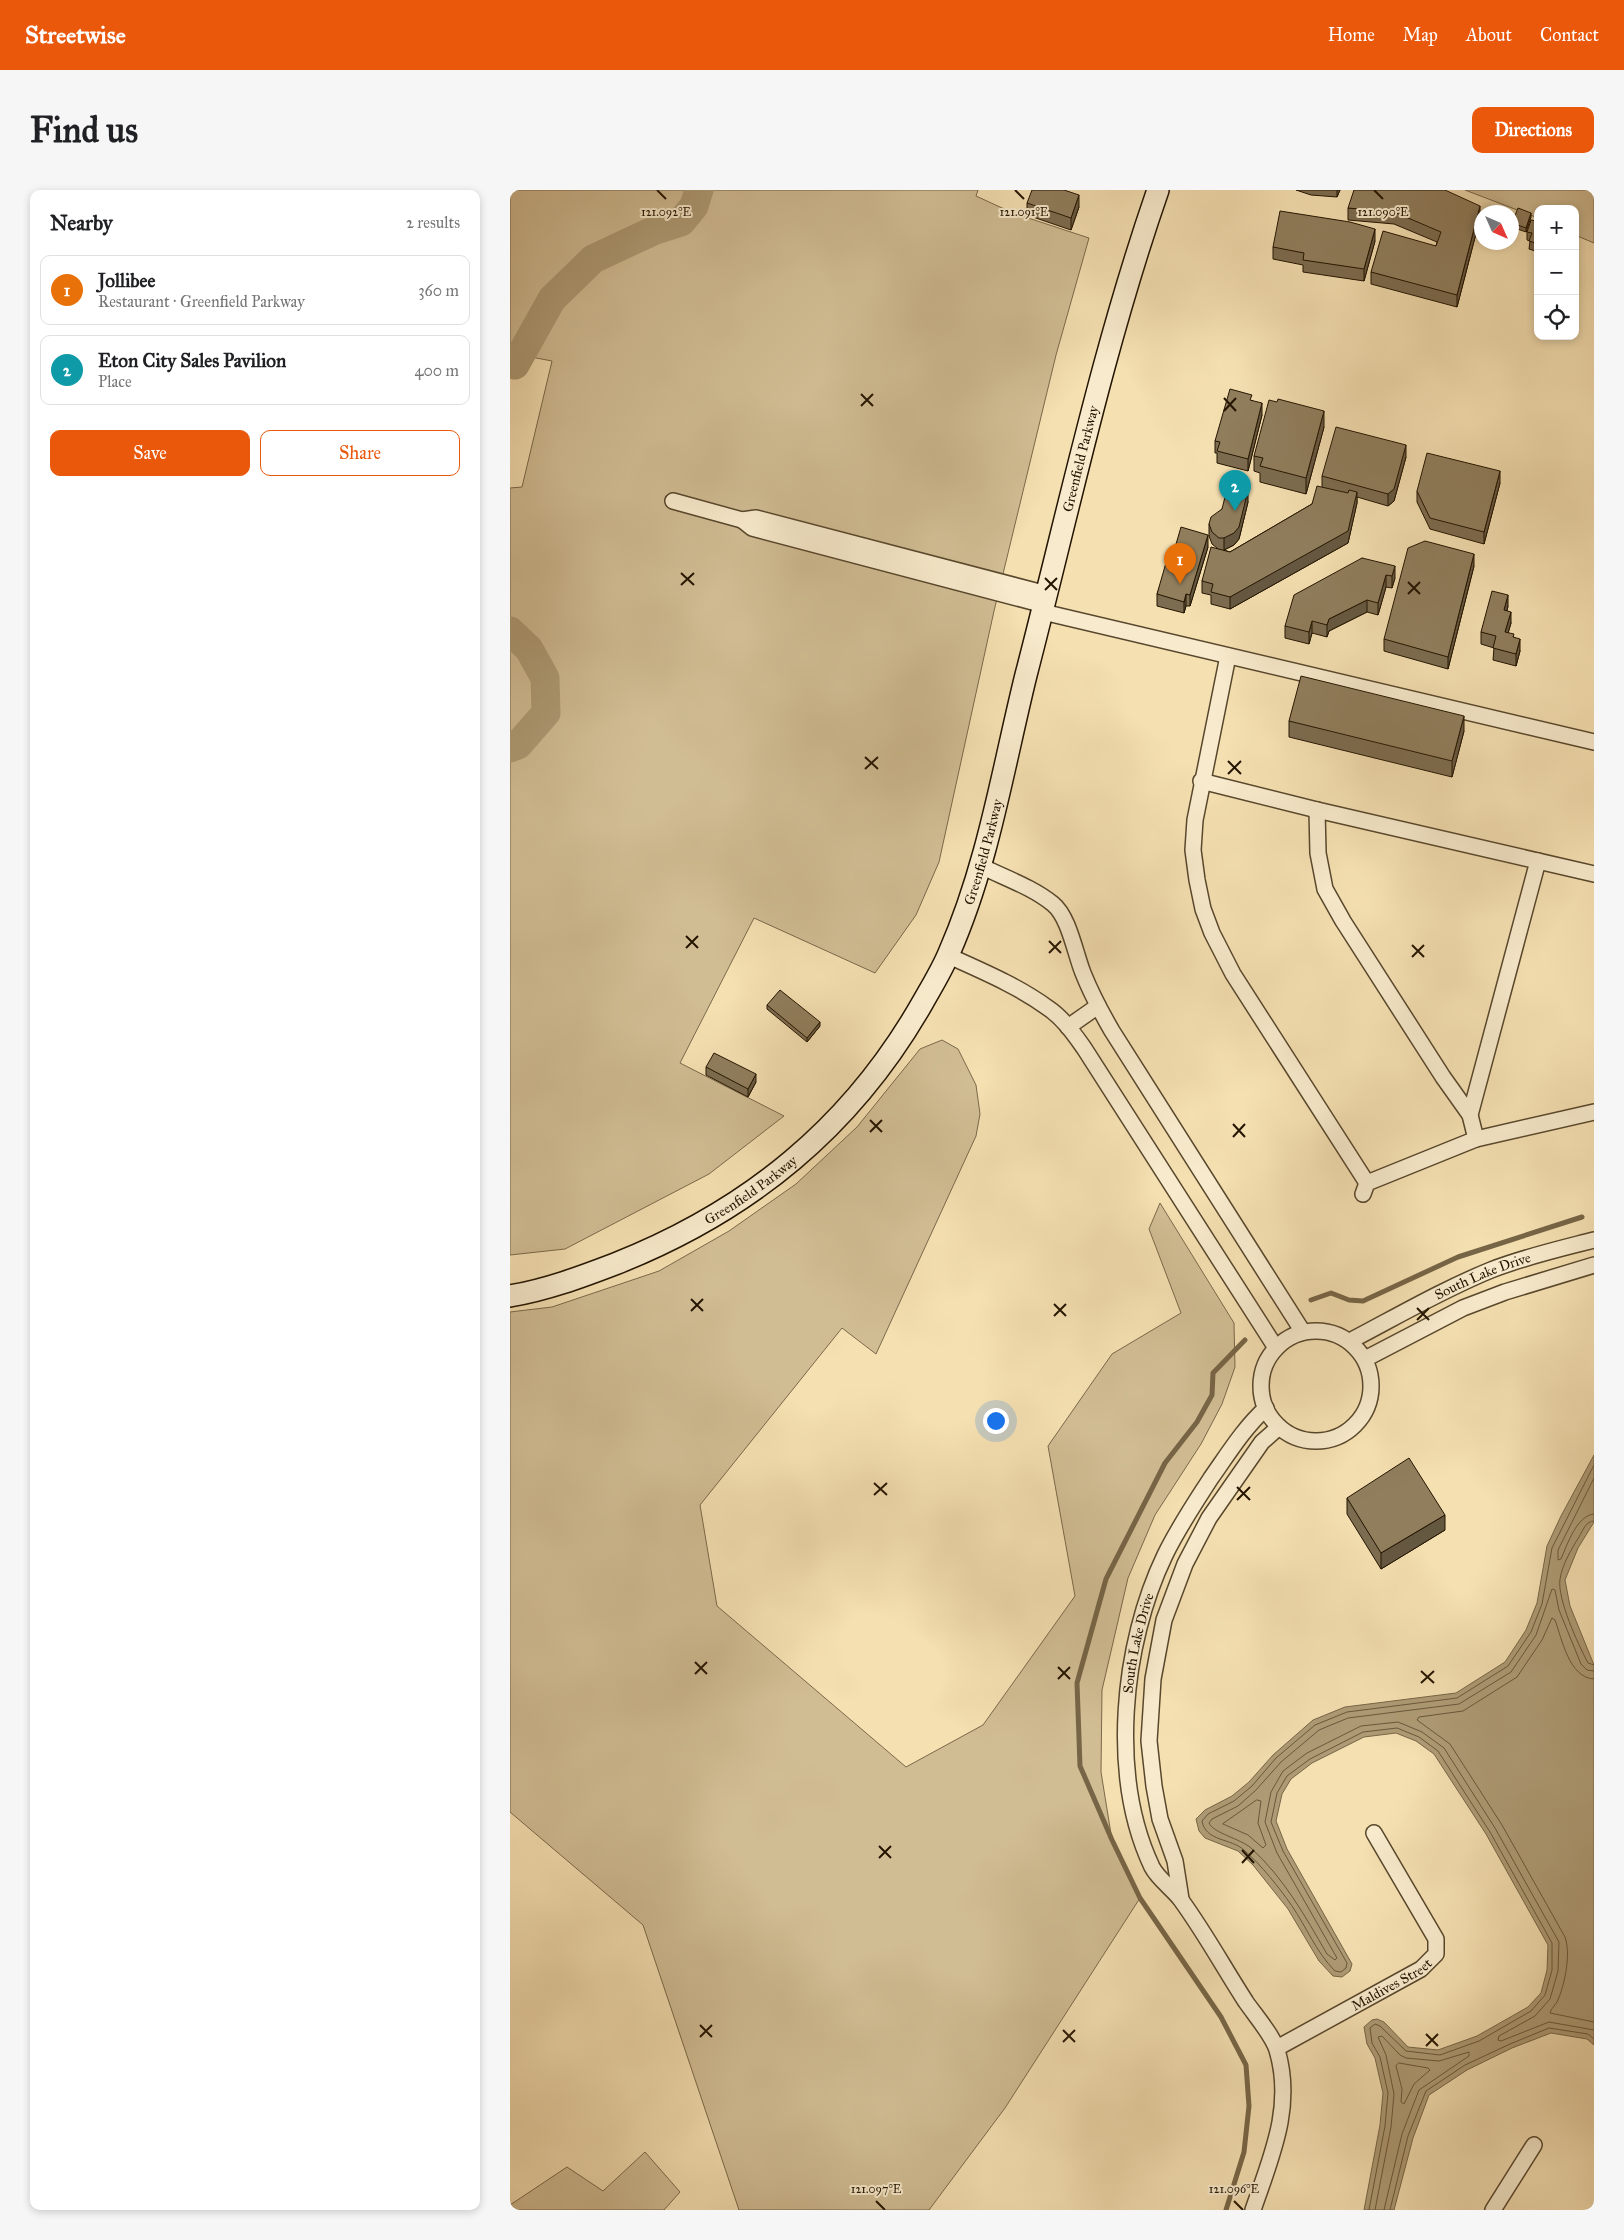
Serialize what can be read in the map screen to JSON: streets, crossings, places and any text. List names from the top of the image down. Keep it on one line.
{"streets":{"main road":["Greenfield Parkway"],"street":["South Lake Drive","Maldives Street"]},"crossings":[["South Lake Drive","Maldives Street"]],"north":"bottom right","page":{"header":"Streetwise","nav":["Home","Map","About","Contact"],"buttons":["Directions",["Save","Share"]],"title":"Find us","heading":["Nearby","2 results"],"map_buttons":["+","−"],"list":[{"mark":"1","name":"Jollibee","note":"Restaurant · Greenfield Parkway","value":"360 m"},{"mark":"2","name":"Eton City Sales Pavilion","note":"Place","value":"400 m"}],"pins":["2","1"]},"coordinates":["121.092°E","121.091°E","121.090°E","121.097°E","121.096°E"]}
